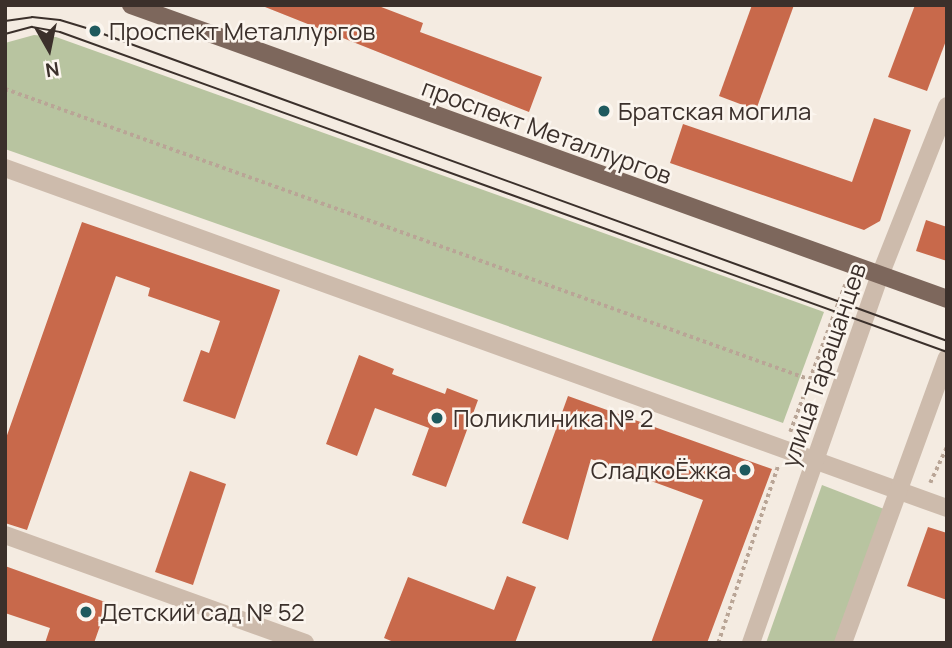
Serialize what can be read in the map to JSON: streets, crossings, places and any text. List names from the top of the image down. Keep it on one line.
{"streets":{"main road":["проспект Металлургов"],"street":["улица Таращанцев"]},"crossings":[["проспект Металлургов","улица Таращанцев"]],"places":["Проспект Металлургов","Братская могила","Поликлиника № 2","СладкоЁжка","Детский сад № 52"],"north":"bottom"}
